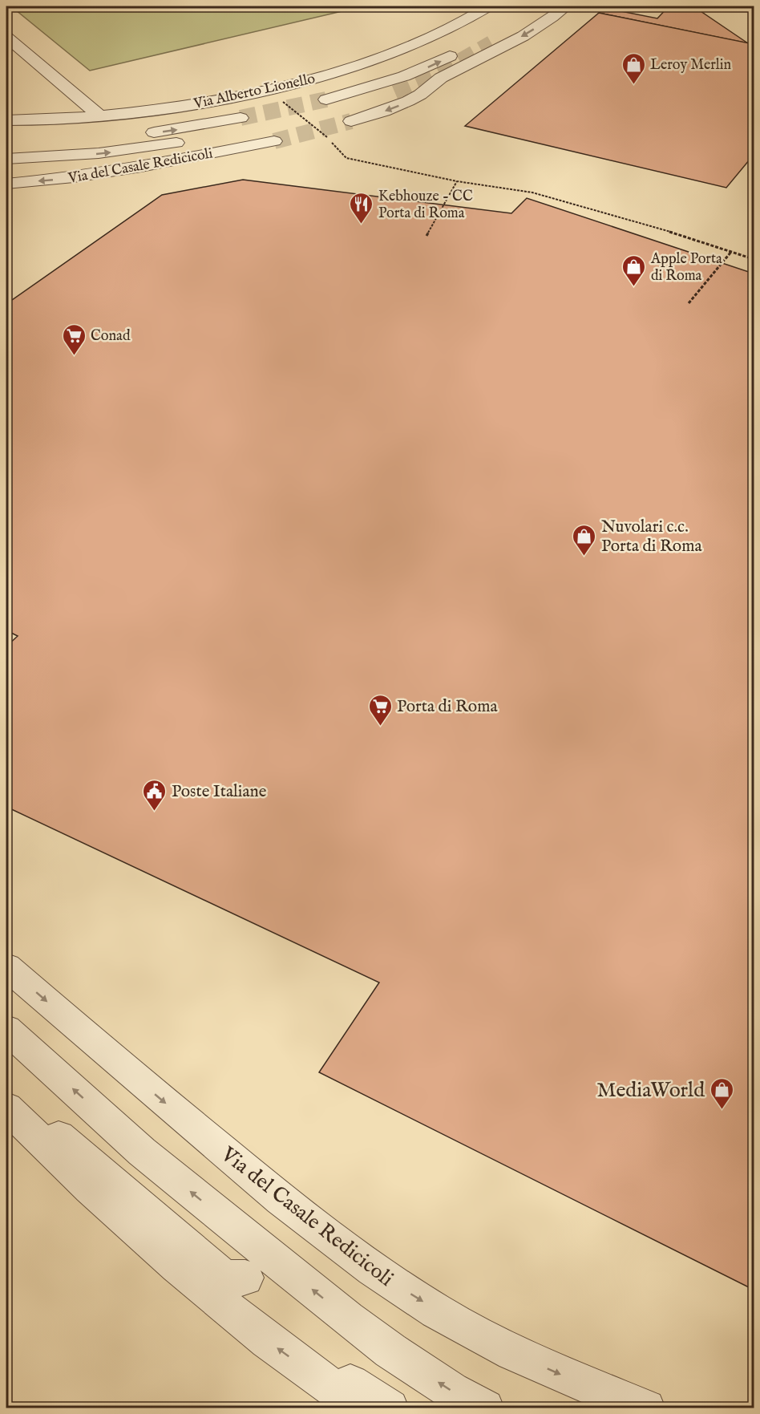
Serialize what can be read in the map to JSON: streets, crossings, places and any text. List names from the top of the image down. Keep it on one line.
{"streets":{"street":["Via Alberto Lionello","Via del Casale Redicicoli"]},"places":{"shop":["Leroy Merlin","Apple Porta di Roma","Nuvolari c.c. Porta di Roma","MediaWorld"],"restaurant":["Kebhouze - CC Porta di Roma"],"supermarket":["Conad","Porta di Roma"],"public building":["Poste Italiane"]}}
